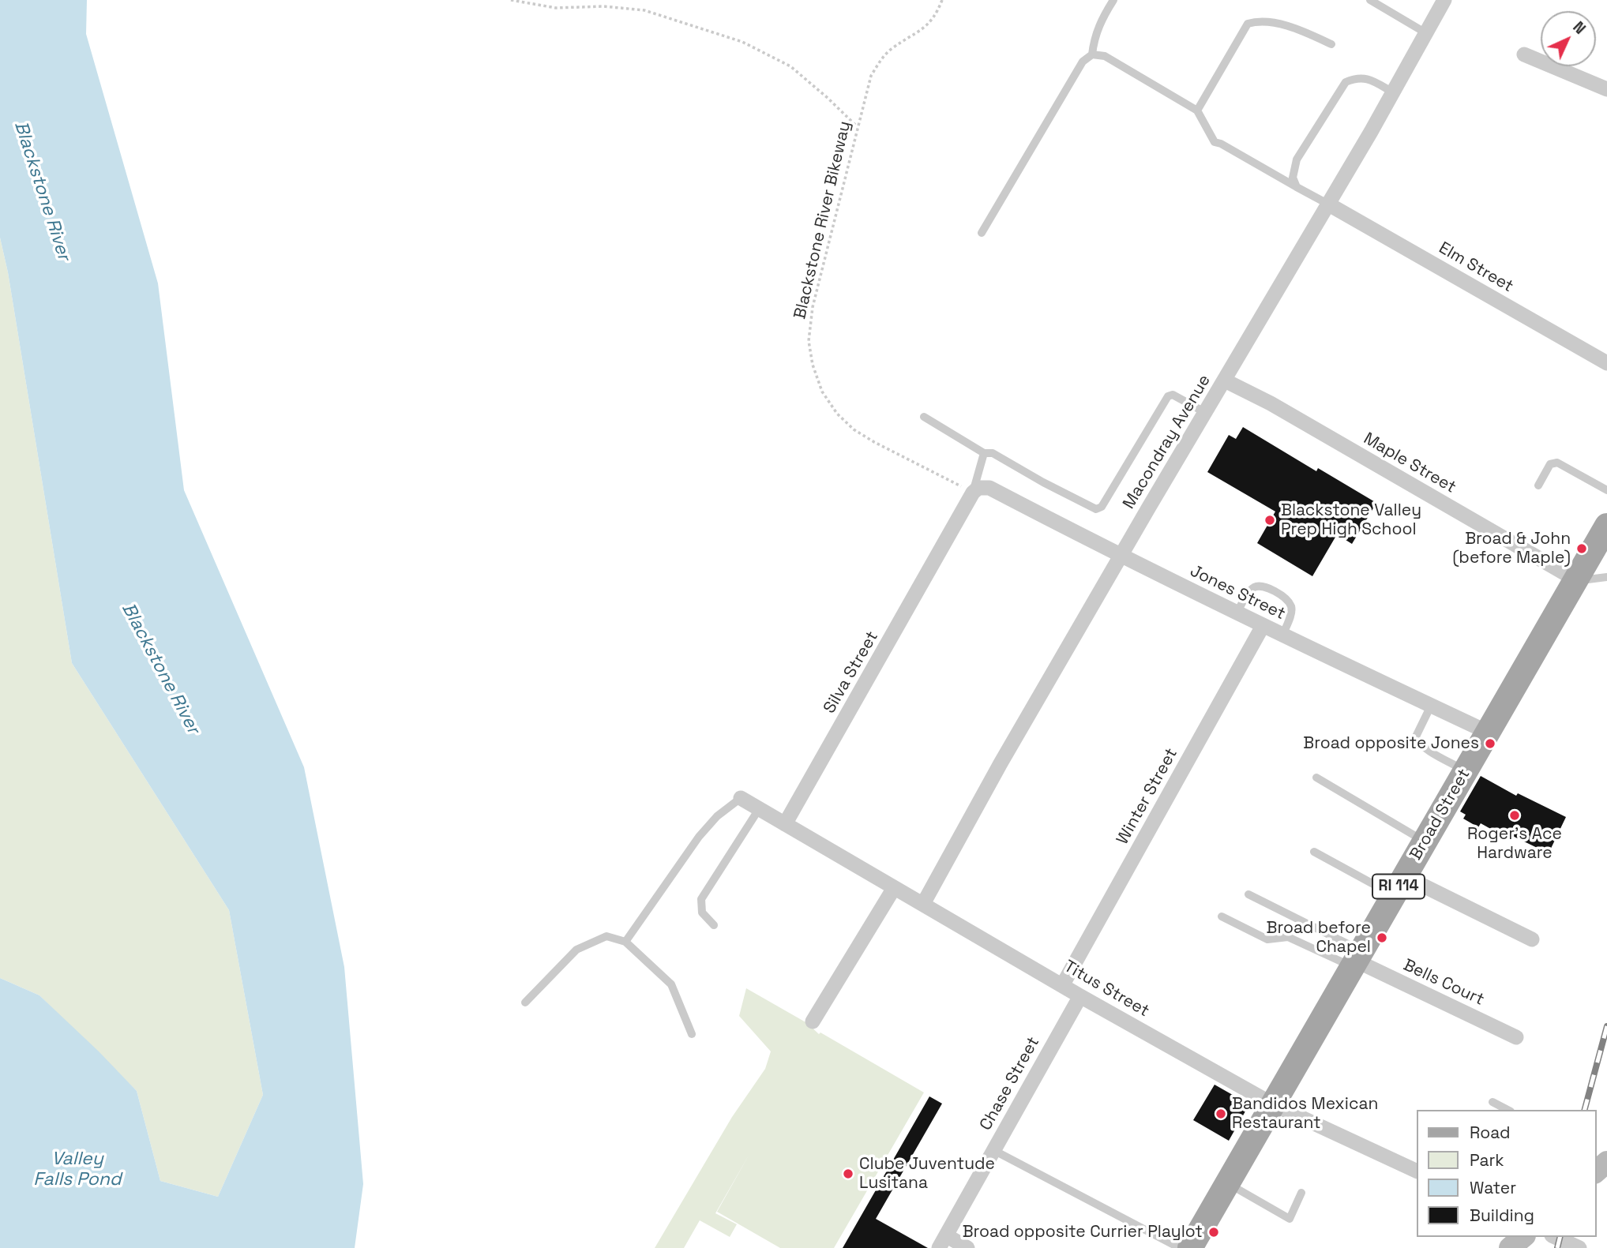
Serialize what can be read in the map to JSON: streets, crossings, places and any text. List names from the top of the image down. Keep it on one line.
{"streets":{"main road":["Broad Street","RI 114"],"street":["Elm Street","Macondray Avenue","Maple Street","Jones Street","Silva Street","Winter Street","Bells Court","Titus Street","Chase Street"],"path":["Blackstone River Bikeway"]},"crossings":[["Blackstone River Bikeway","Jones Street"],["Blackstone River Bikeway","Silva Street"],["Elm Street","Macondray Avenue"],["Macondray Avenue","Maple Street"],["Macondray Avenue","Jones Street"],["Macondray Avenue","Titus Street"],["Maple Street","Broad Street"],["Jones Street","Silva Street"],["Jones Street","Winter Street"],["Jones Street","Broad Street"],["Silva Street","Titus Street"],["Winter Street","Titus Street"],["Broad Street","Bells Court"],["Broad Street","Titus Street"],["Titus Street","Chase Street"]],"water":["Blackstone River","Valley Falls Pond"],"places":["Blackstone Valley Prep High School","Broad & John (before Maple)","Broad opposite Jones","Roger's Ace Hardware","Broad before Chapel","Bandidos Mexican Restaurant","Clube Juventude Lusitana","Broad opposite Currier Playlot"],"legend":["Road","Park","Water","Building"],"north":"top right"}
